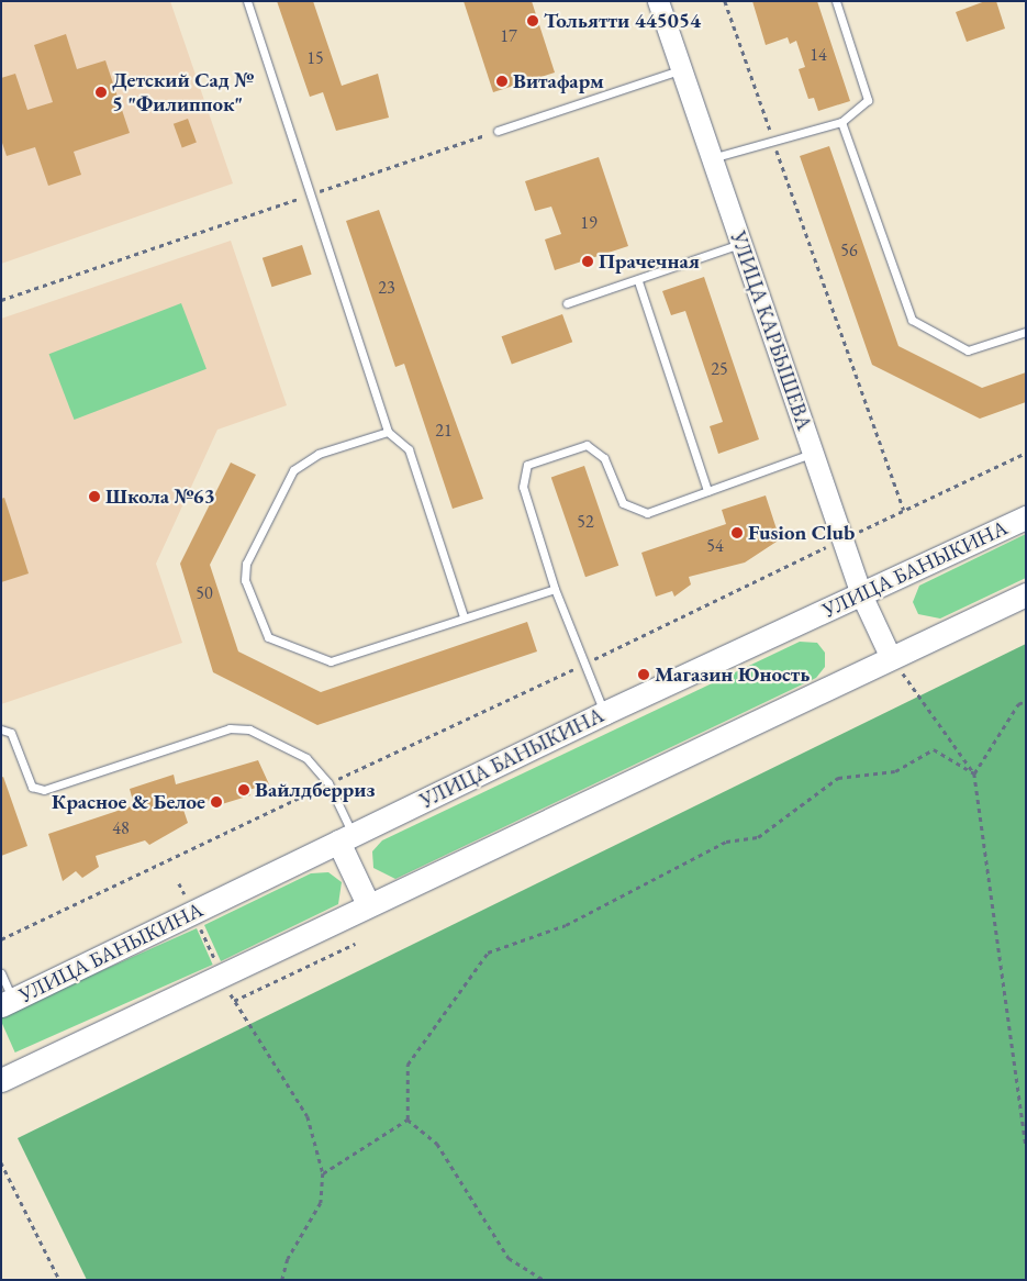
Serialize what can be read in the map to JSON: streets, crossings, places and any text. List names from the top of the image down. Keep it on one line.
{"streets":{"main road":["УЛИЦА БАНЫКИНА"],"street":["УЛИЦА КАРБЫШЕВА"]},"crossings":[["УЛИЦА КАРБЫШЕВА","УЛИЦА БАНЫКИНА"]],"places":["Тольятти 445054","Витафарм","Детский Сад № 5 \"Филиппок\"","Прачечная","Школа №63","Fusion Club","Магазин Юность","Вайлдберриз","Красное & Белое"],"house_numbers":["17","14","15","19","56","23","25","21","52","54","50","48"]}
